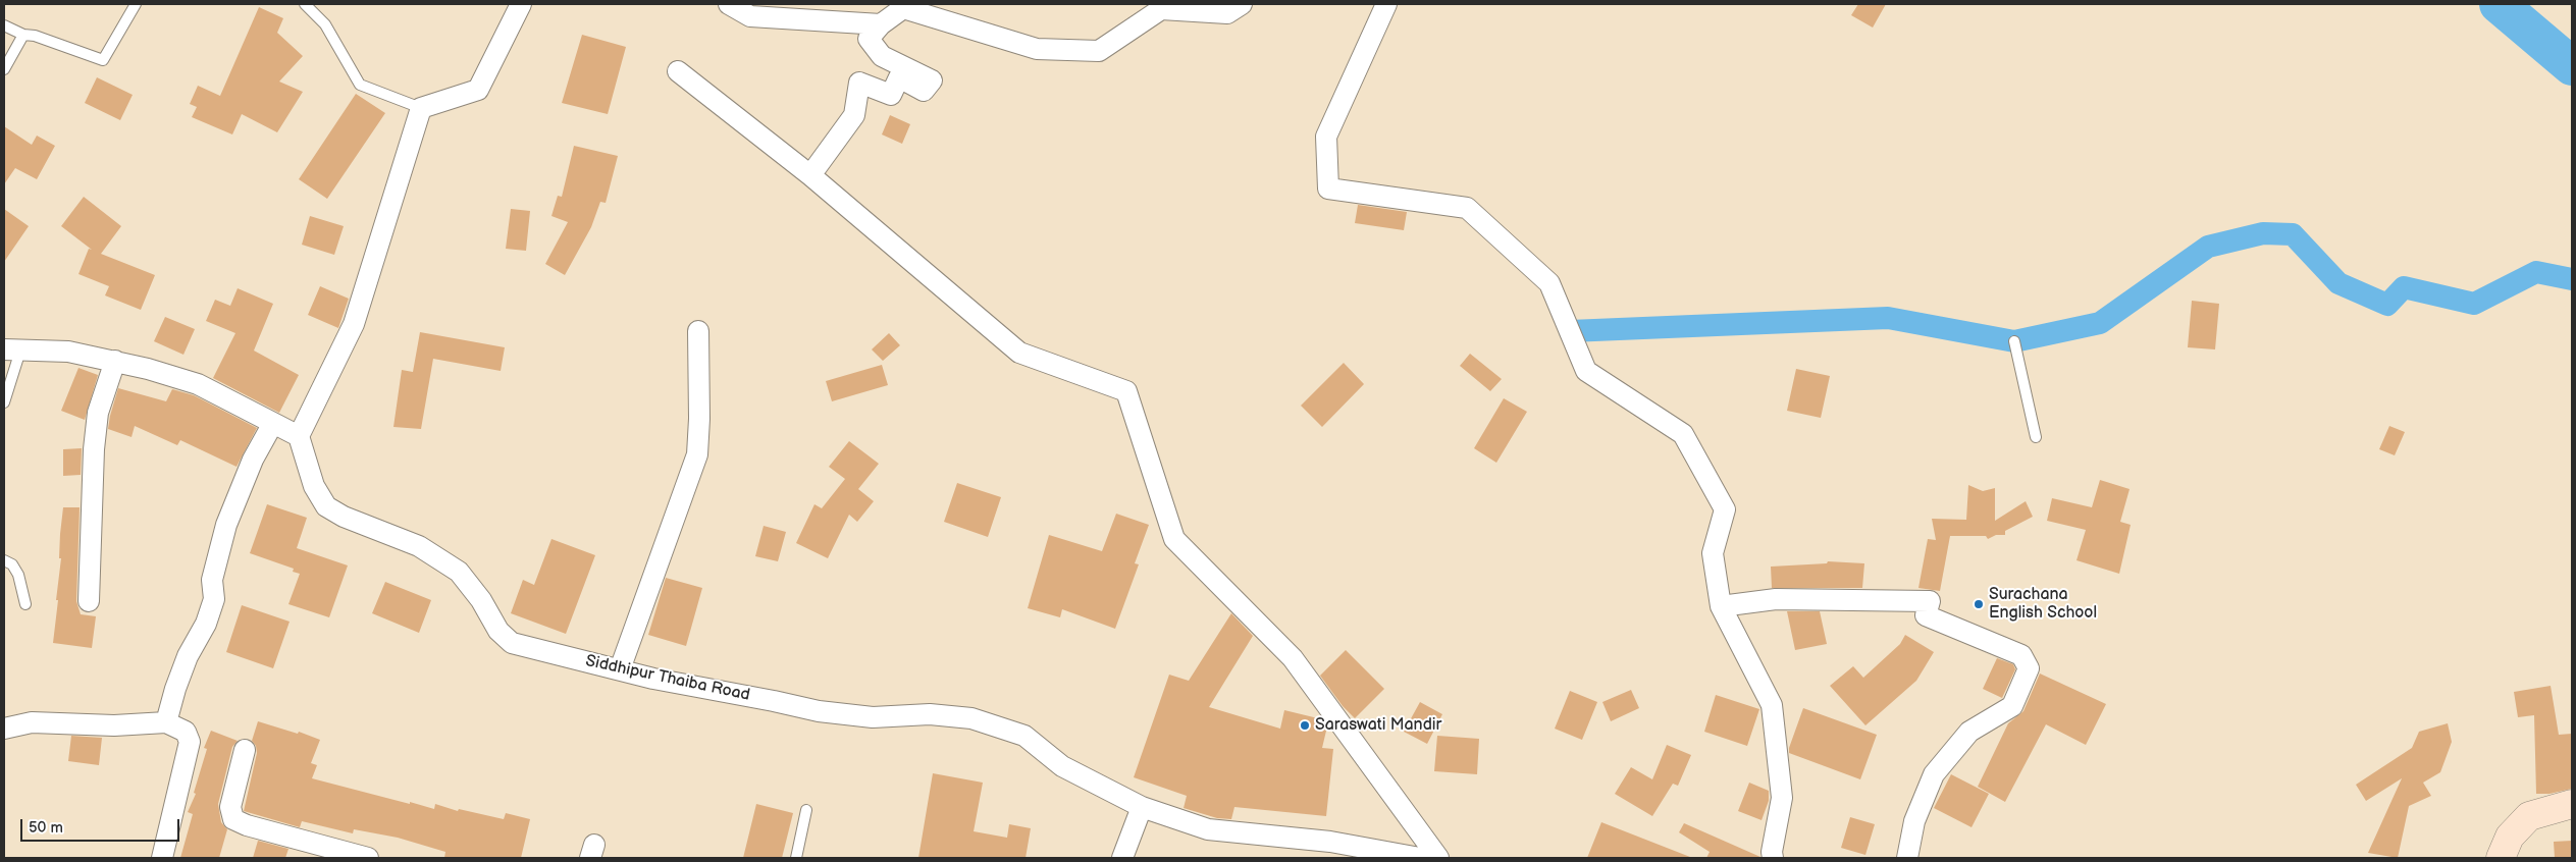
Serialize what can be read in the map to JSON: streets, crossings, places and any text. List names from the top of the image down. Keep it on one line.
{"streets":{"street":["Siddhipur Thaiba Road"]},"places":["Surachana English School","Saraswati Mandir"],"scale_bar":"50 m"}
